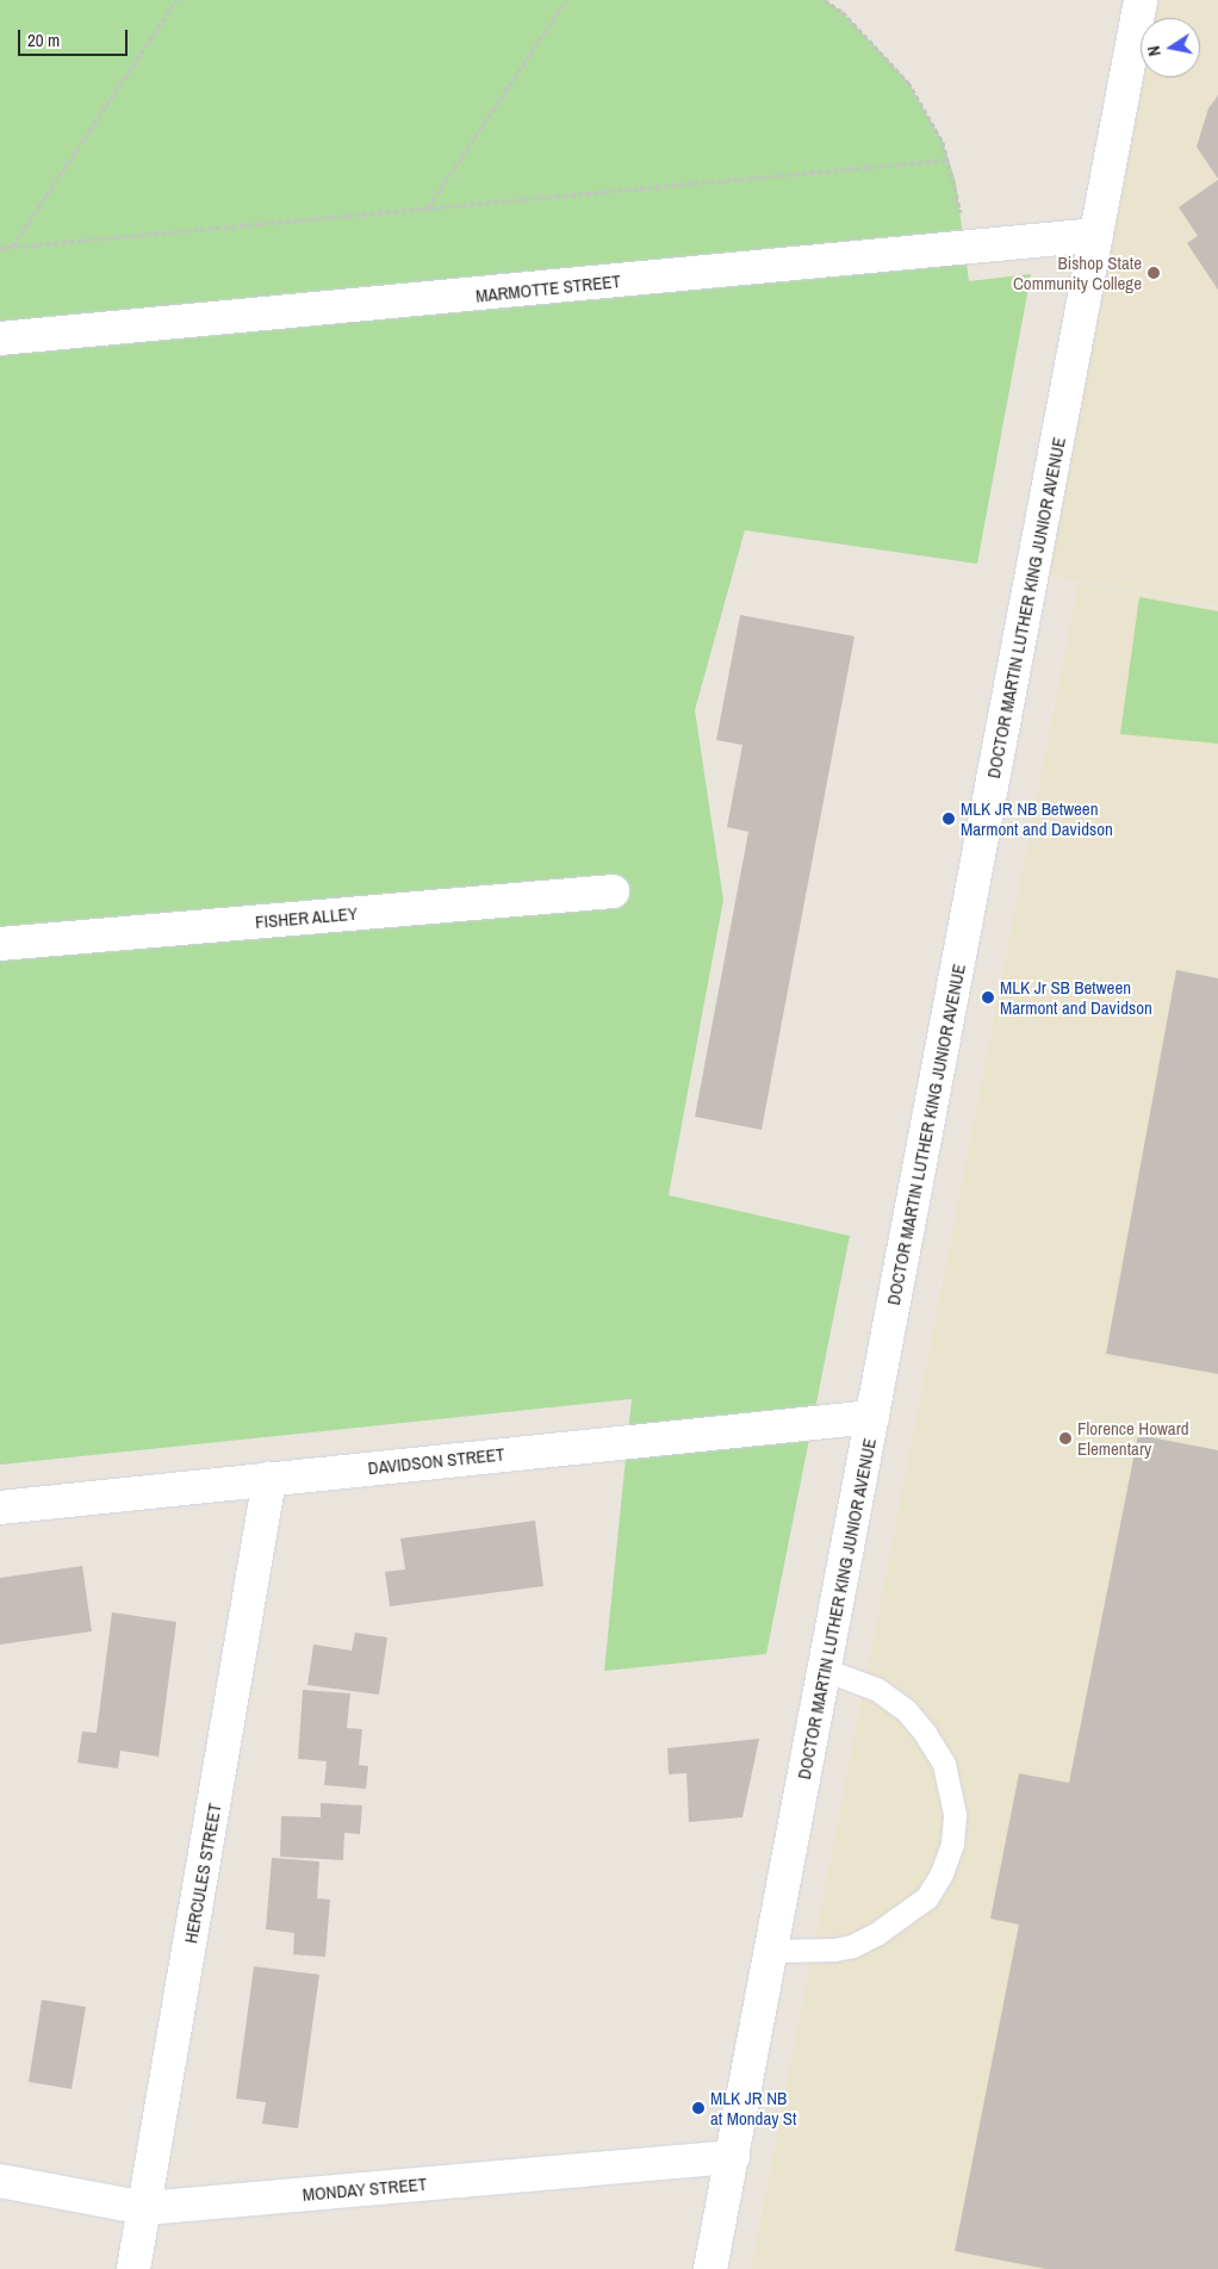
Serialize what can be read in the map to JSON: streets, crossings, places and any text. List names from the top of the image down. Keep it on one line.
{"streets":{"street":["MARMOTTE STREET","DOCTOR MARTIN LUTHER KING JUNIOR AVENUE","FISHER ALLEY","DAVIDSON STREET","HERCULES STREET","MONDAY STREET"]},"crossings":[["MARMOTTE STREET","DOCTOR MARTIN LUTHER KING JUNIOR AVENUE"],["DOCTOR MARTIN LUTHER KING JUNIOR AVENUE","DAVIDSON STREET"],["DOCTOR MARTIN LUTHER KING JUNIOR AVENUE","MONDAY STREET"],["DAVIDSON STREET","HERCULES STREET"],["HERCULES STREET","MONDAY STREET"]],"places":["Bishop State Community College","MLK JR NB Between Marmont and Davidson","MLK Jr SB Between Marmont and Davidson","Florence Howard Elementary","MLK JR NB at Monday St"],"scale_bar":"20 m","north":"left"}
